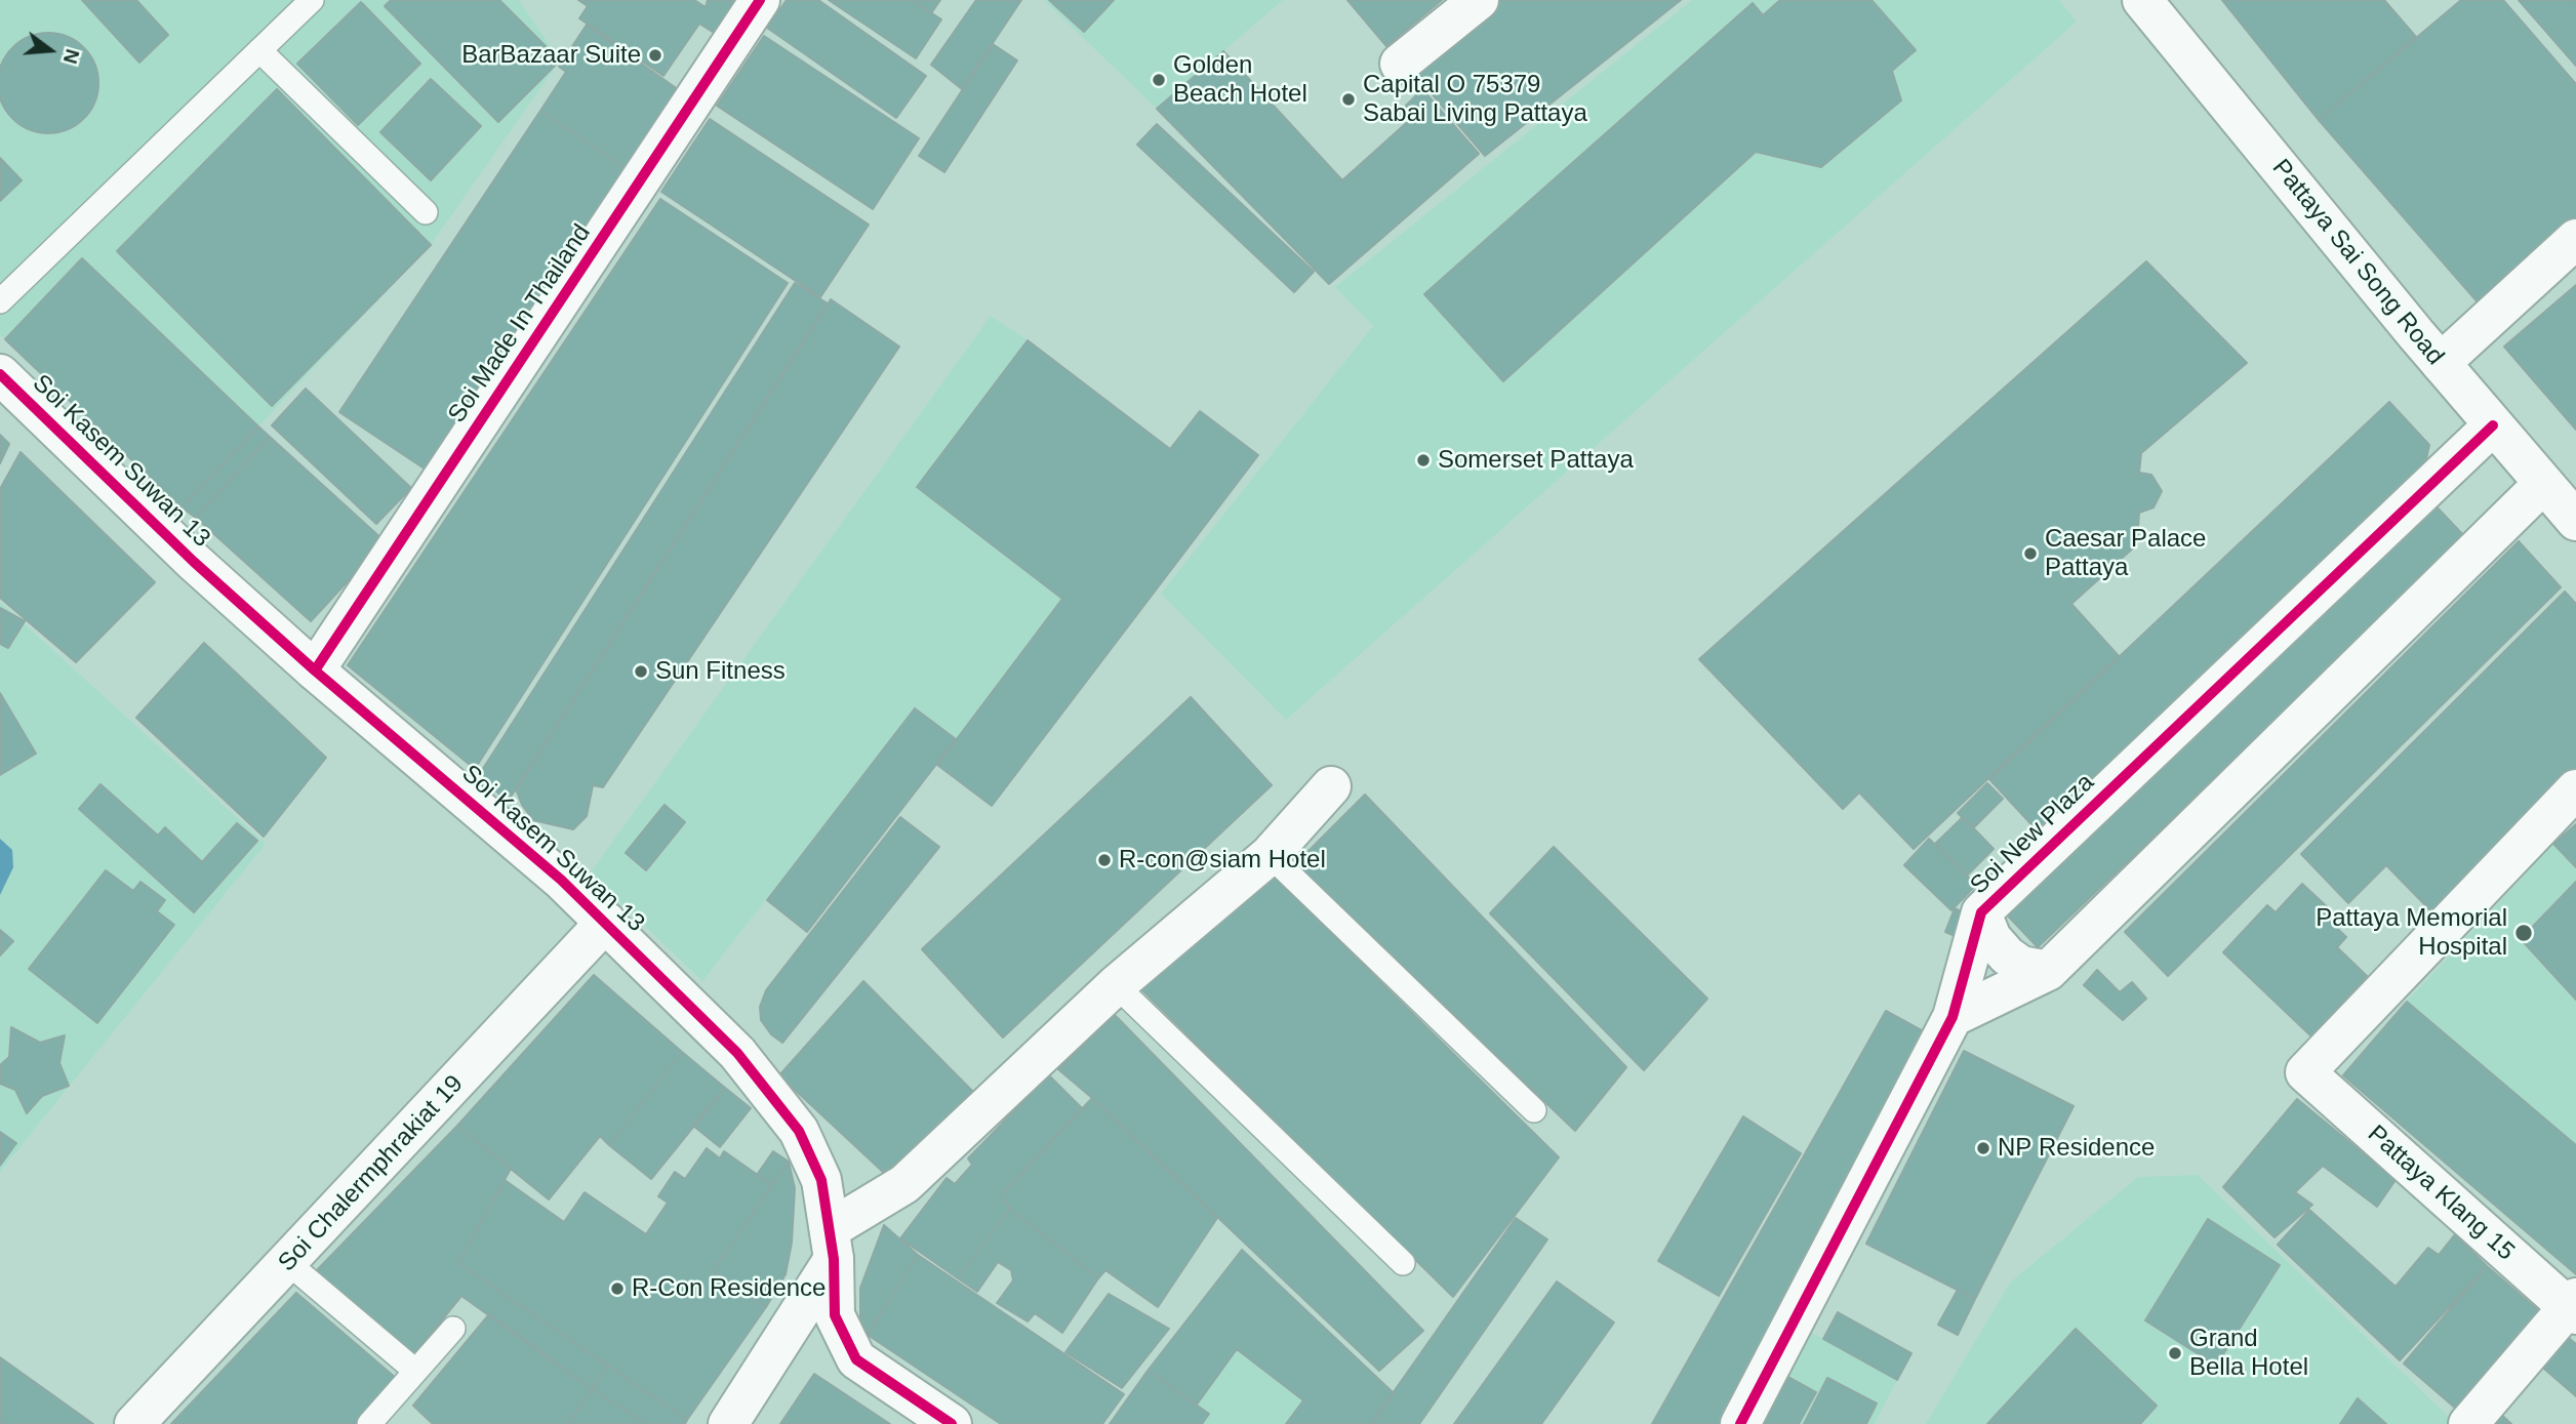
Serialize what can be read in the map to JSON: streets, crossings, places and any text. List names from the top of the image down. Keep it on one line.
{"streets":{"street":["Pattaya Sai Song Road","Soi Made In Thailand","Soi Kasem Suwan 13","Soi New Plaza","Soi Chalermphrakiat 19","Pattaya Klang 15"]},"crossings":[["Pattaya Sai Song Road","Soi New Plaza"],["Soi Made In Thailand","Soi Kasem Suwan 13"],["Soi Kasem Suwan 13","Soi Chalermphrakiat 19"]],"places":["BarBazaar Suite","Golden Beach Hotel","Capital O 75379 Sabai Living Pattaya","Somerset Pattaya","Caesar Palace Pattaya","Sun Fitness","R-con@siam Hotel","Pattaya Memorial Hospital","NP Residence","R-Con Residence","Grand Bella Hotel"],"north":"right"}
